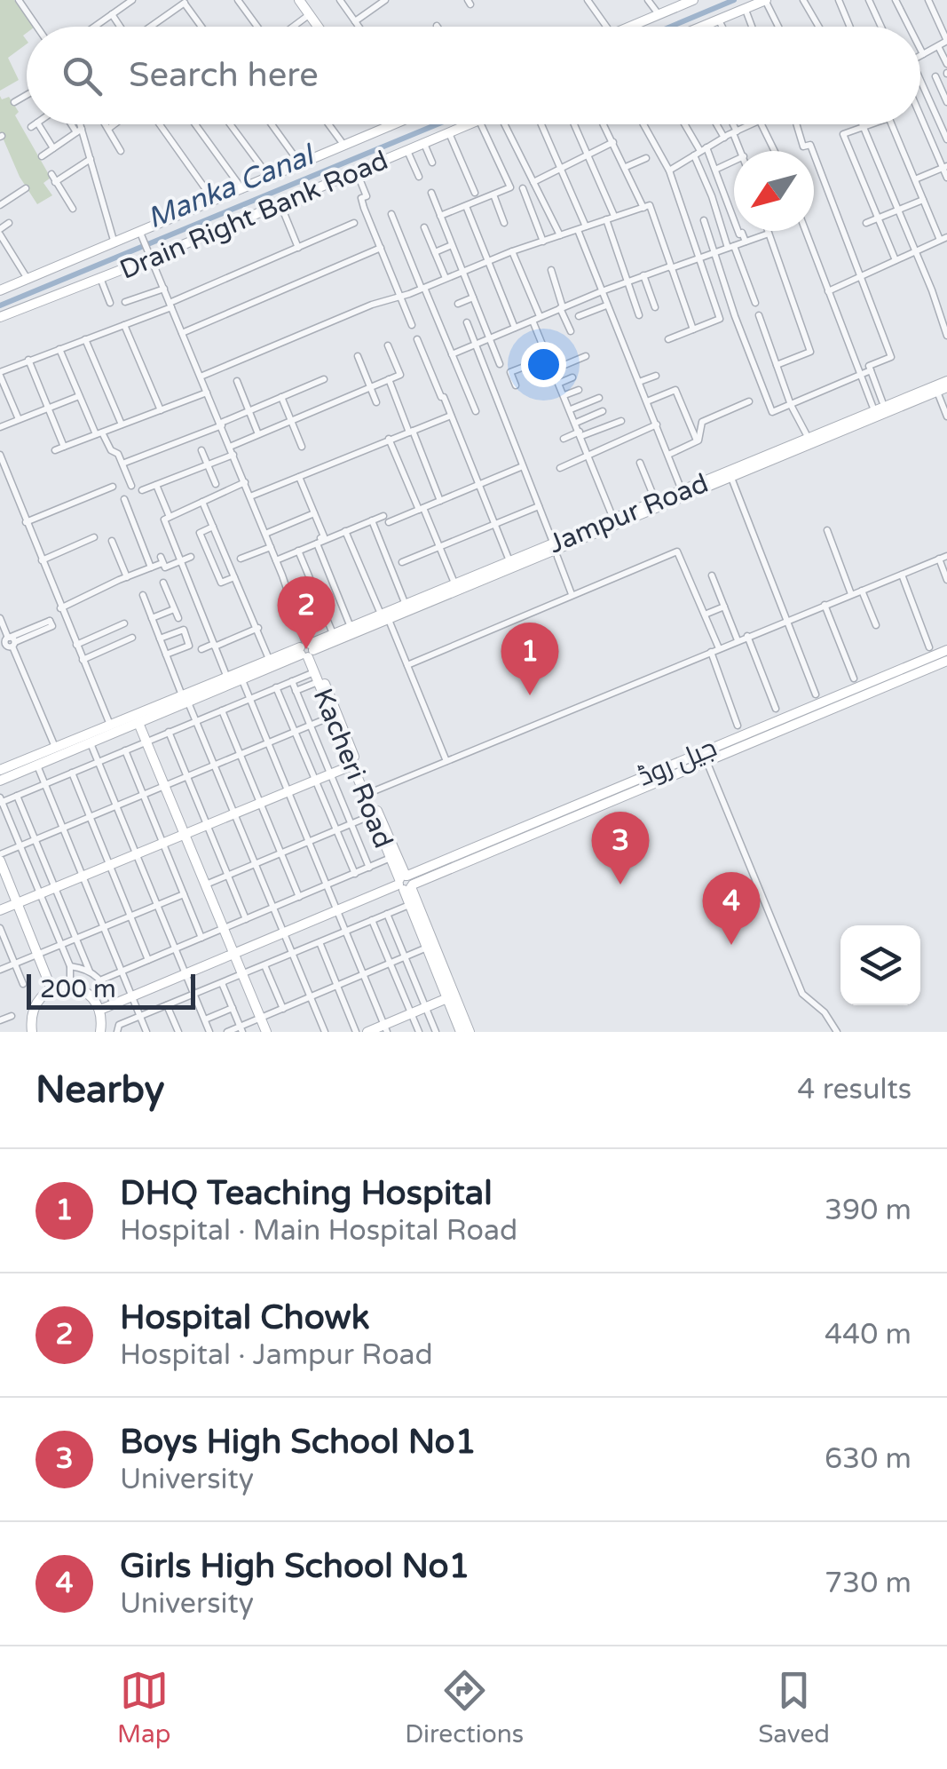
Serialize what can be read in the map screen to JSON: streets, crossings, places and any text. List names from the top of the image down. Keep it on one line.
{"streets":{"main road":["Drain Right Bank Road","Jampur Road","جیل روڈ","Kacheri Road"]},"crossings":[["Jampur Road","Kacheri Road"],["جیل روڈ","Kacheri Road"]],"water":["Manka Canal"],"scale_bar":"200 m","north":"bottom left","page":{"search":"Search here","pins":["2","1","3","4"],"scale":"200 m","heading":["Nearby","4 results"],"list":[{"mark":"1","name":"DHQ Teaching Hospital","note":"Hospital · Main Hospital Road","value":"390 m"},{"mark":"2","name":"Hospital Chowk","note":"Hospital · Jampur Road","value":"440 m"},{"mark":"3","name":"Boys High School No1","note":"University","value":"630 m"},{"mark":"4","name":"Girls High School No1","note":"University","value":"730 m"}],"nav":["Map","Directions","Saved"]}}
